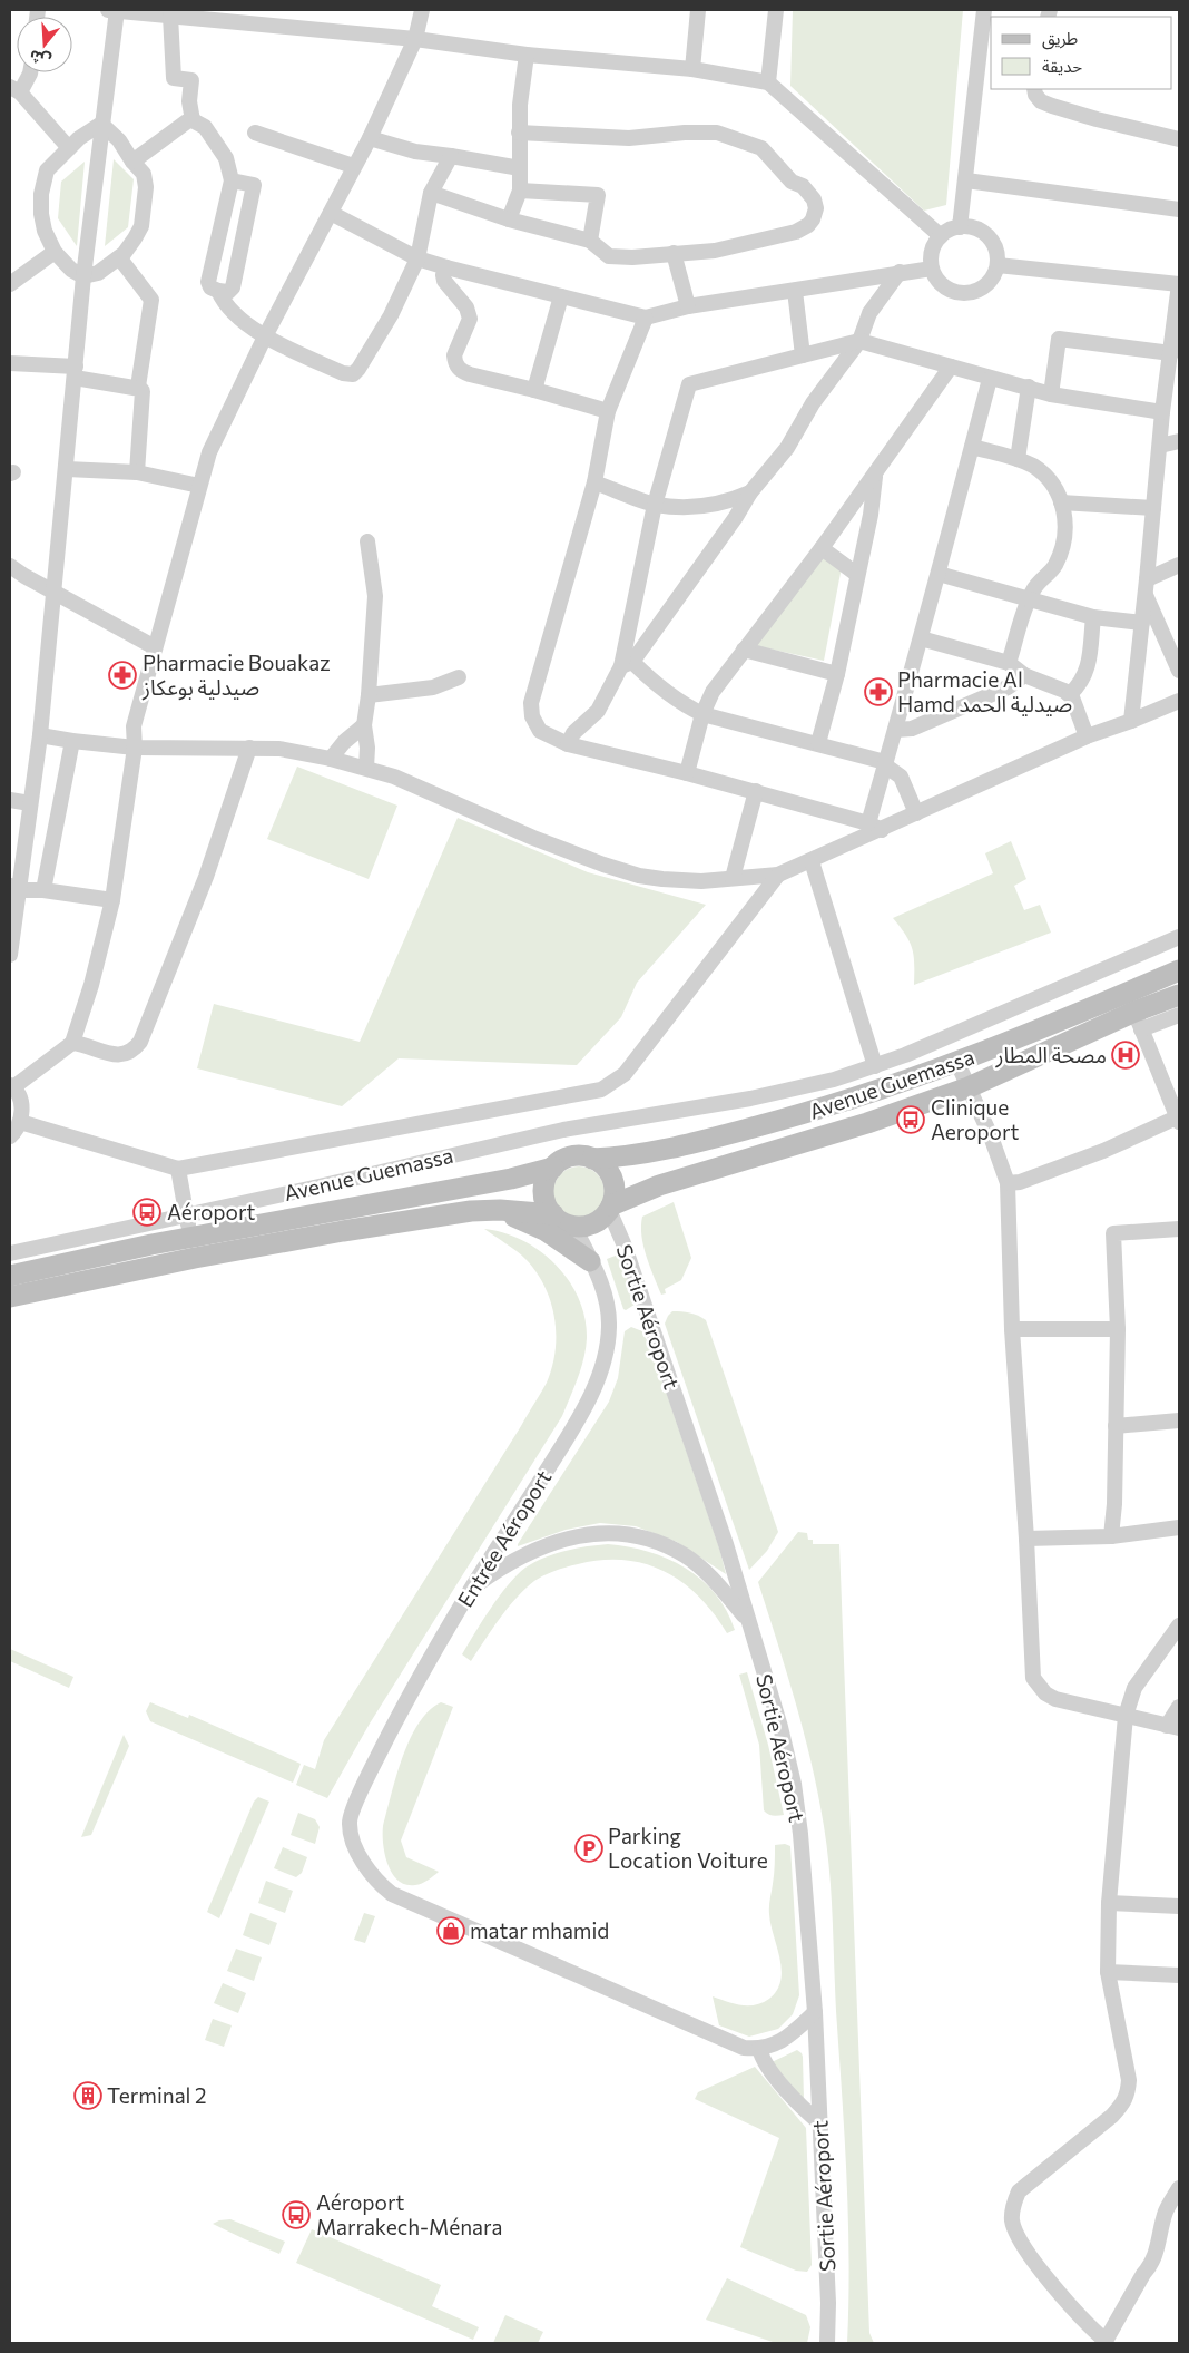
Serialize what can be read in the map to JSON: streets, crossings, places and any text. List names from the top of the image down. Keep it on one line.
{"streets":{"main road":["Avenue Guemassa"],"street":["Sortie Aéroport","Entrée Aéroport"]},"crossings":[["Avenue Guemassa","Sortie Aéroport"],["Avenue Guemassa","Entrée Aéroport"],["Sortie Aéroport","Entrée Aéroport"]],"places":{"pharmacy":["Pharmacie Bouakaz صيدلية بوعكاز","Pharmacie Al Hamd صيدلية الحمد"],"hospital":["مصحة المطار"],"bus stop":["Clinique Aeroport","Aéroport","Aéroport Marrakech-Ménara"],"parking":["Parking Location Voiture"],"shop":["matar mhamid"],"building":["Terminal 2"]},"legend":["طريق","حديقة"],"north":"bottom"}
